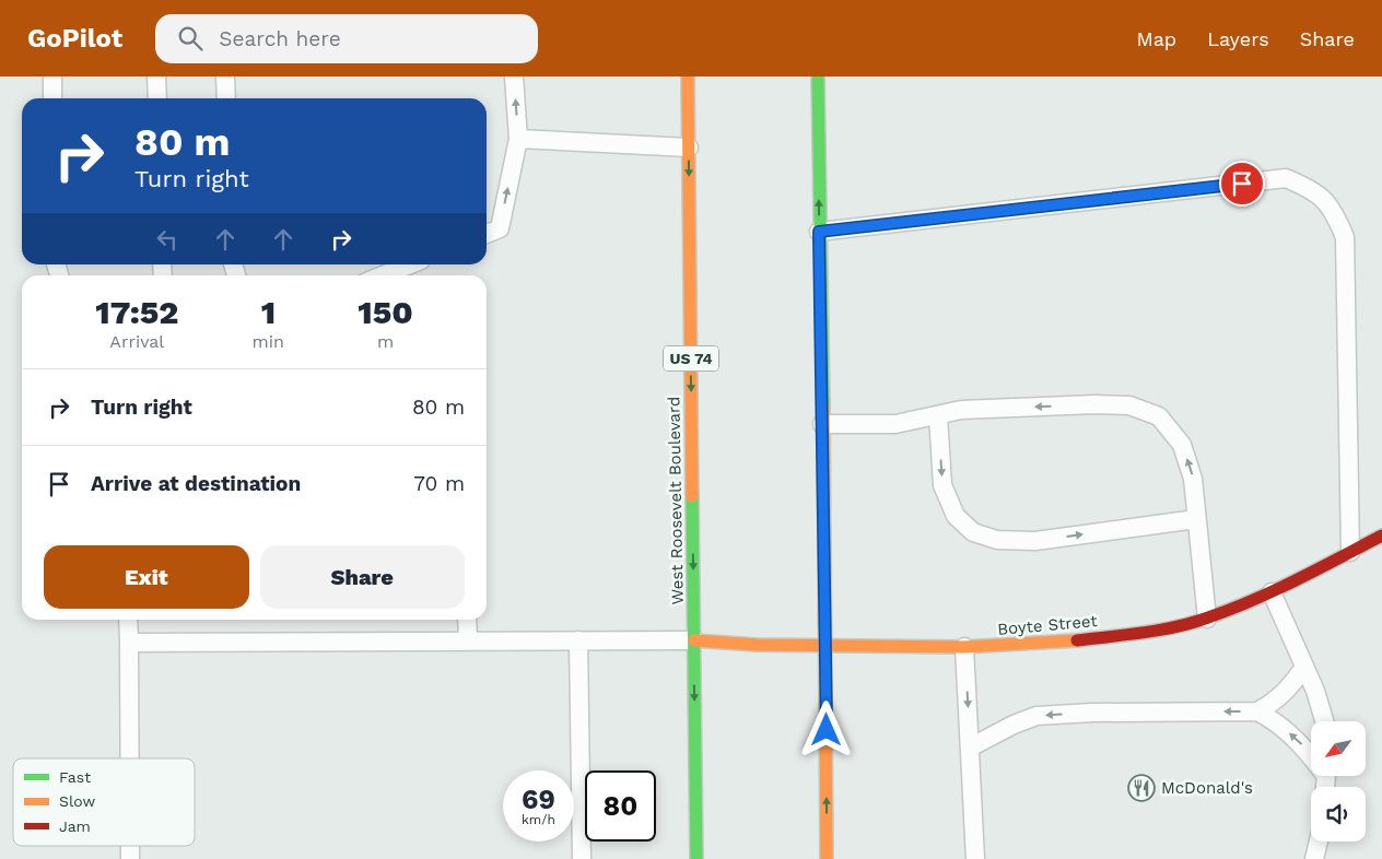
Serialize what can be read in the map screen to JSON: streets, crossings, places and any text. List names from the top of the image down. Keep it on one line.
{"streets":{"main road":["US 74","West Roosevelt Boulevard","Boyte Street"]},"crossings":[["West Roosevelt Boulevard","Boyte Street"]],"one_way":["West Roosevelt Boulevard"],"places":{"restaurant":["McDonald's"]},"legend":["Fast","Slow","Jam"],"north":"bottom left","page":{"header":"GoPilot","search":"Search here","nav":["Map","Layers","Share"],"turn":["80 m","Turn right"],"eta":["17:52","Arrival","1","min","150","m"],"list":[{"name":"Turn right","value":"80 m"},{"name":"Arrive at destination","value":"70 m"}],"buttons":["Exit","Share"],"speed":"69 km/h","limit":"80"}}
